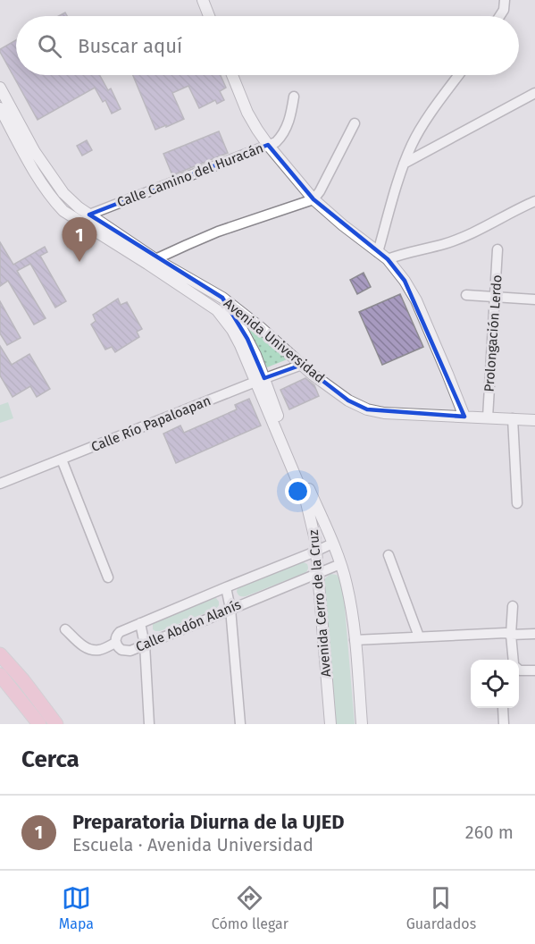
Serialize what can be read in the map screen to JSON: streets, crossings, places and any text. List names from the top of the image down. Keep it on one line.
{"streets":{"street":["Calle Camino del Huracán","Prolongación Lerdo","Avenida Universidad","Calle Río Papaloapan","Avenida Cerro de la Cruz","Calle Abdón Alanís"]},"crossings":[["Calle Camino del Huracán","Avenida Universidad"],["Prolongación Lerdo","Avenida Universidad"],["Avenida Universidad","Calle Río Papaloapan"],["Avenida Universidad","Avenida Cerro de la Cruz"],["Calle Río Papaloapan","Avenida Cerro de la Cruz"],["Avenida Cerro de la Cruz","Calle Abdón Alanís"]],"page":{"search":"Buscar aquí","pins":"1","heading":"Cerca","list":[{"mark":"1","name":"Preparatoria Diurna de la UJED","note":"Escuela · Avenida Universidad","value":"260 m"}],"nav":["Mapa","Cómo llegar","Guardados"]}}
